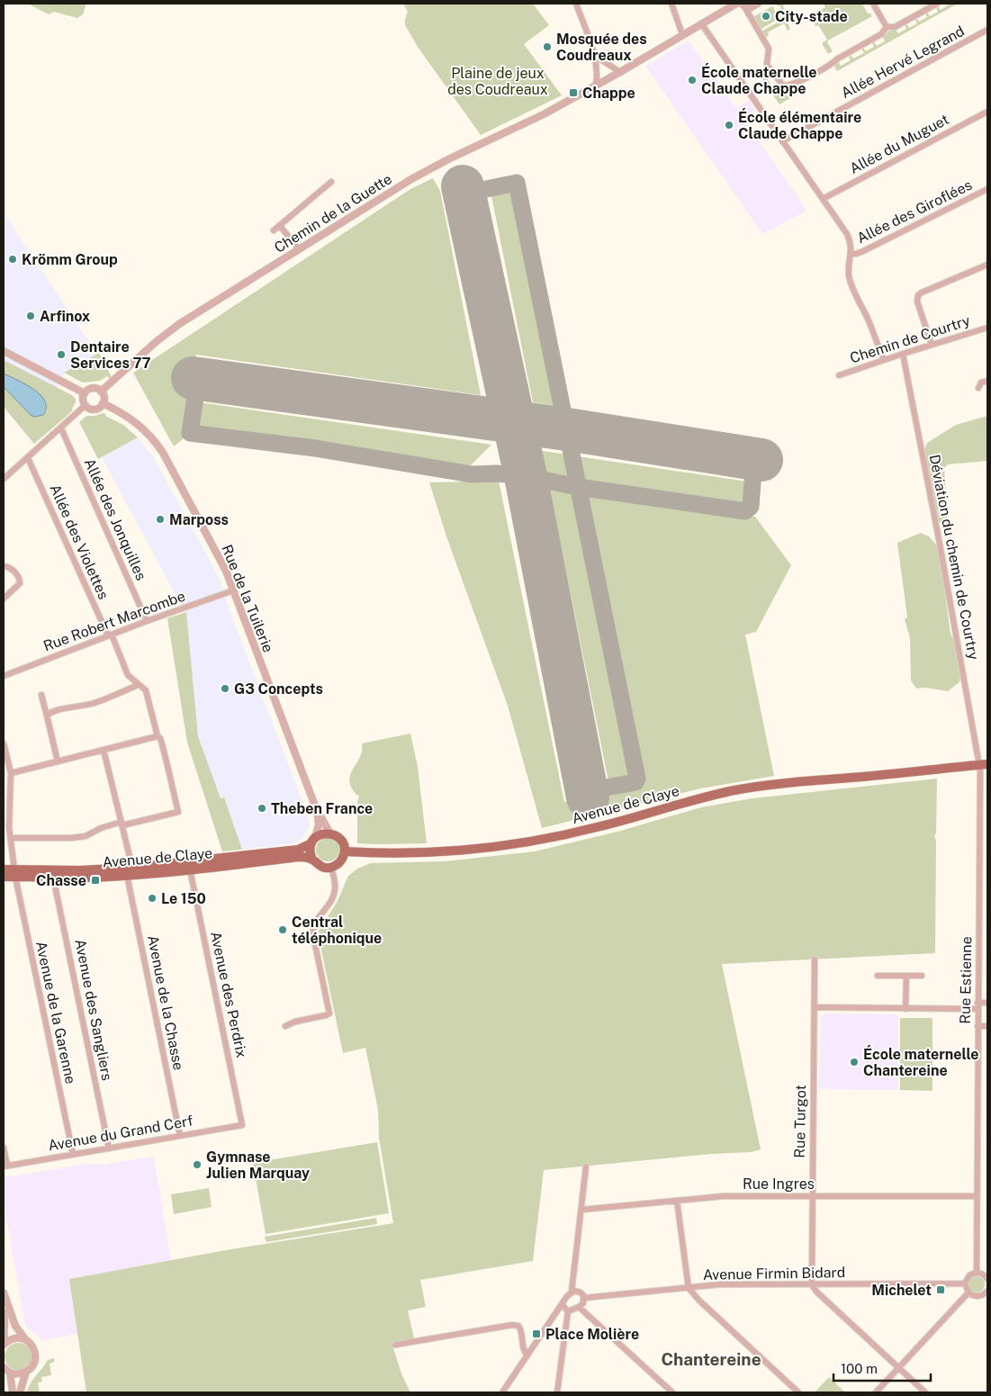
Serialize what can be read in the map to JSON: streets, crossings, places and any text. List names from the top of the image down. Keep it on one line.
{"streets":{"main road":["Avenue de Claye"],"street":["Allée Hervé Legrand","Allée du Muguet","Allée des Giroflées","Chemin de la Guette","Chemin de Courtry","Allée des Jonquilles","Allée des Violettes","Déviation du chemin de Courtry","Rue de la Tuilerie","Rue Robert Marcombe","Rue Estienne","Avenue des Perdrix","Avenue de la Chasse","Avenue des Sangliers","Avenue de la Garenne","Rue Turgot","Avenue du Grand Cerf","Rue Ingres","Avenue Firmin Bidard"]},"crossings":[["Chemin de la Guette","Rue de la Tuilerie"],["Chemin de Courtry","Déviation du chemin de Courtry"],["Allée des Jonquilles","Rue Robert Marcombe"],["Allée des Violettes","Rue Robert Marcombe"],["Allée des Violettes","Avenue de la Chasse"],["Déviation du chemin de Courtry","Avenue de Claye"],["Déviation du chemin de Courtry","Rue Estienne"],["Rue de la Tuilerie","Rue Robert Marcombe"],["Rue de la Tuilerie","Avenue de Claye"],["Avenue de Claye","Rue Estienne"],["Avenue de Claye","Avenue des Perdrix"],["Avenue de Claye","Avenue de la Chasse"],["Avenue de Claye","Avenue des Sangliers"],["Avenue de Claye","Avenue de la Garenne"],["Rue Estienne","Rue Ingres"],["Avenue des Perdrix","Avenue du Grand Cerf"],["Avenue de la Chasse","Avenue du Grand Cerf"],["Avenue des Sangliers","Avenue du Grand Cerf"],["Avenue de la Garenne","Avenue du Grand Cerf"],["Rue Turgot","Rue Ingres"],["Rue Turgot","Avenue Firmin Bidard"]],"districts":["Chantereine"],"parks":["Plaine de jeux des Coudreaux"],"places":{"other":["City-stade","Mosquée des Coudreaux","École maternelle Claude Chappe","École élémentaire Claude Chappe","Krömm Group","Arfinox","Dentaire Services 77","Marposs","G3 Concepts","Theben France","Le 150","Central téléphonique","École maternelle Chantereine","Gymnase Julien Marquay"],"transit":["Chappe","Chasse","Michelet","Place Molière"]},"scale_bar":"100 m"}
